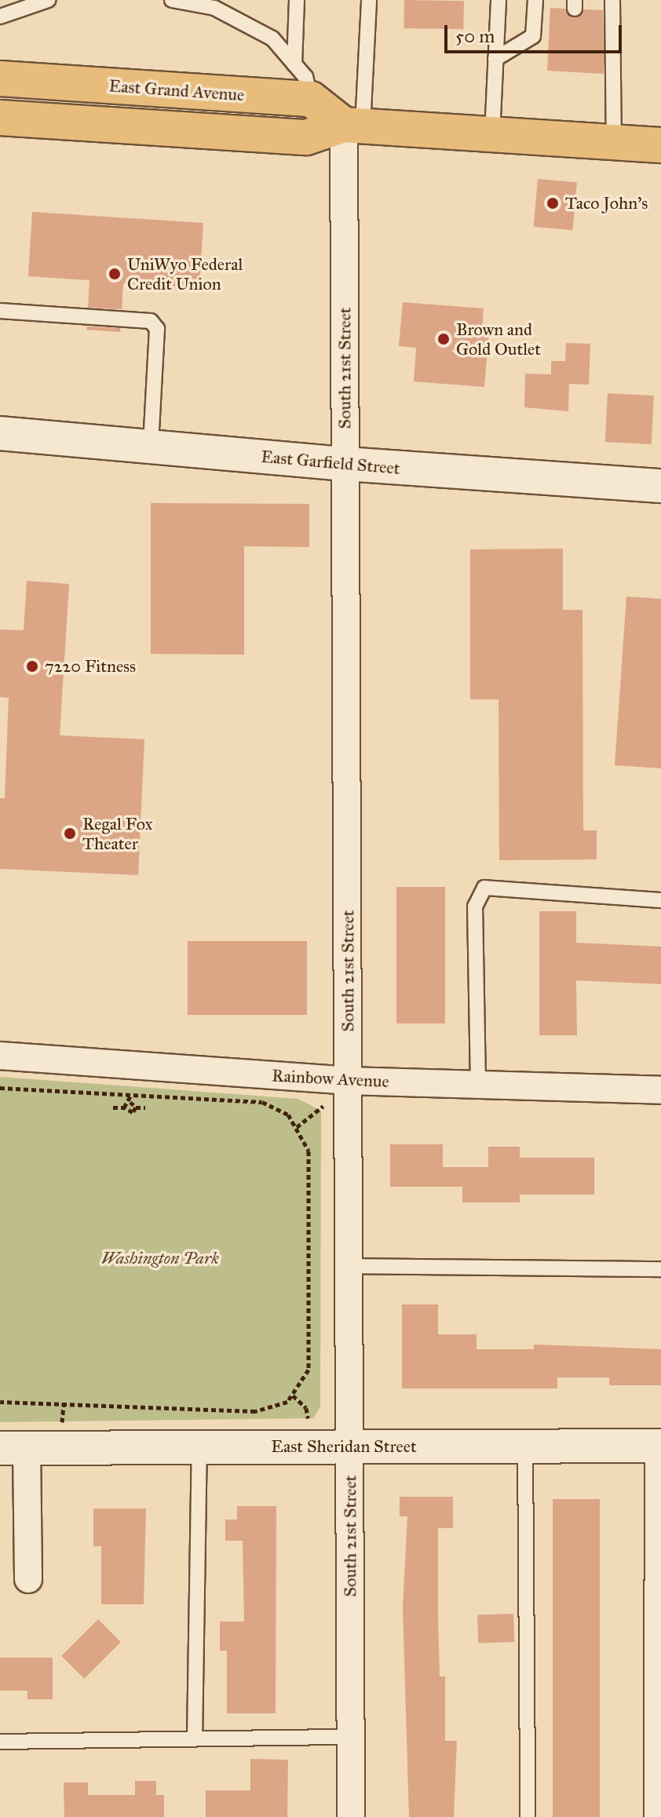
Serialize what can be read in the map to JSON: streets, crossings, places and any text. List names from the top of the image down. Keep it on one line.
{"streets":{"main road":["East Grand Avenue"],"street":["South 21st Street","East Garfield Street","Rainbow Avenue","East Sheridan Street"]},"crossings":[["South 21st Street","East Garfield Street"],["South 21st Street","Rainbow Avenue"],["South 21st Street","East Sheridan Street"]],"parks":["Washington Park"],"places":["Taco John's","UniWyo Federal Credit Union","Brown and Gold Outlet","7220 Fitness","Regal Fox Theater"],"scale_bar":"50 m"}
